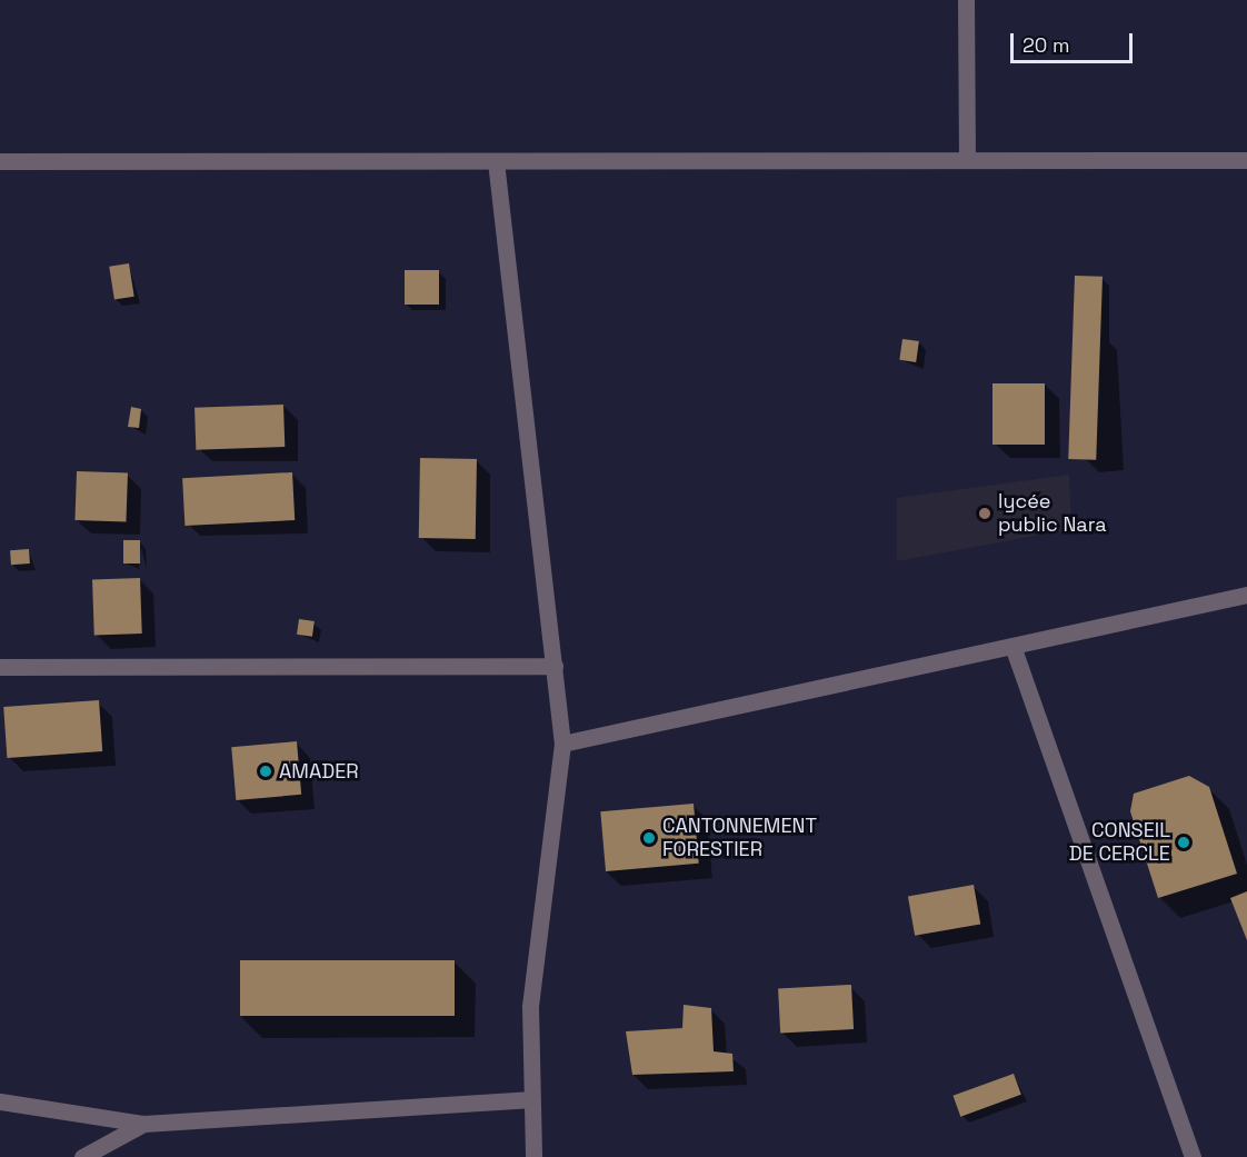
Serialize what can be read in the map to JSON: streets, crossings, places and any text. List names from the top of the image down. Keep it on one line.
{"places":["lycée public Nara","AMADER","CANTONNEMENT FORESTIER","CONSEIL DE CERCLE"],"scale_bar":"20 m"}
